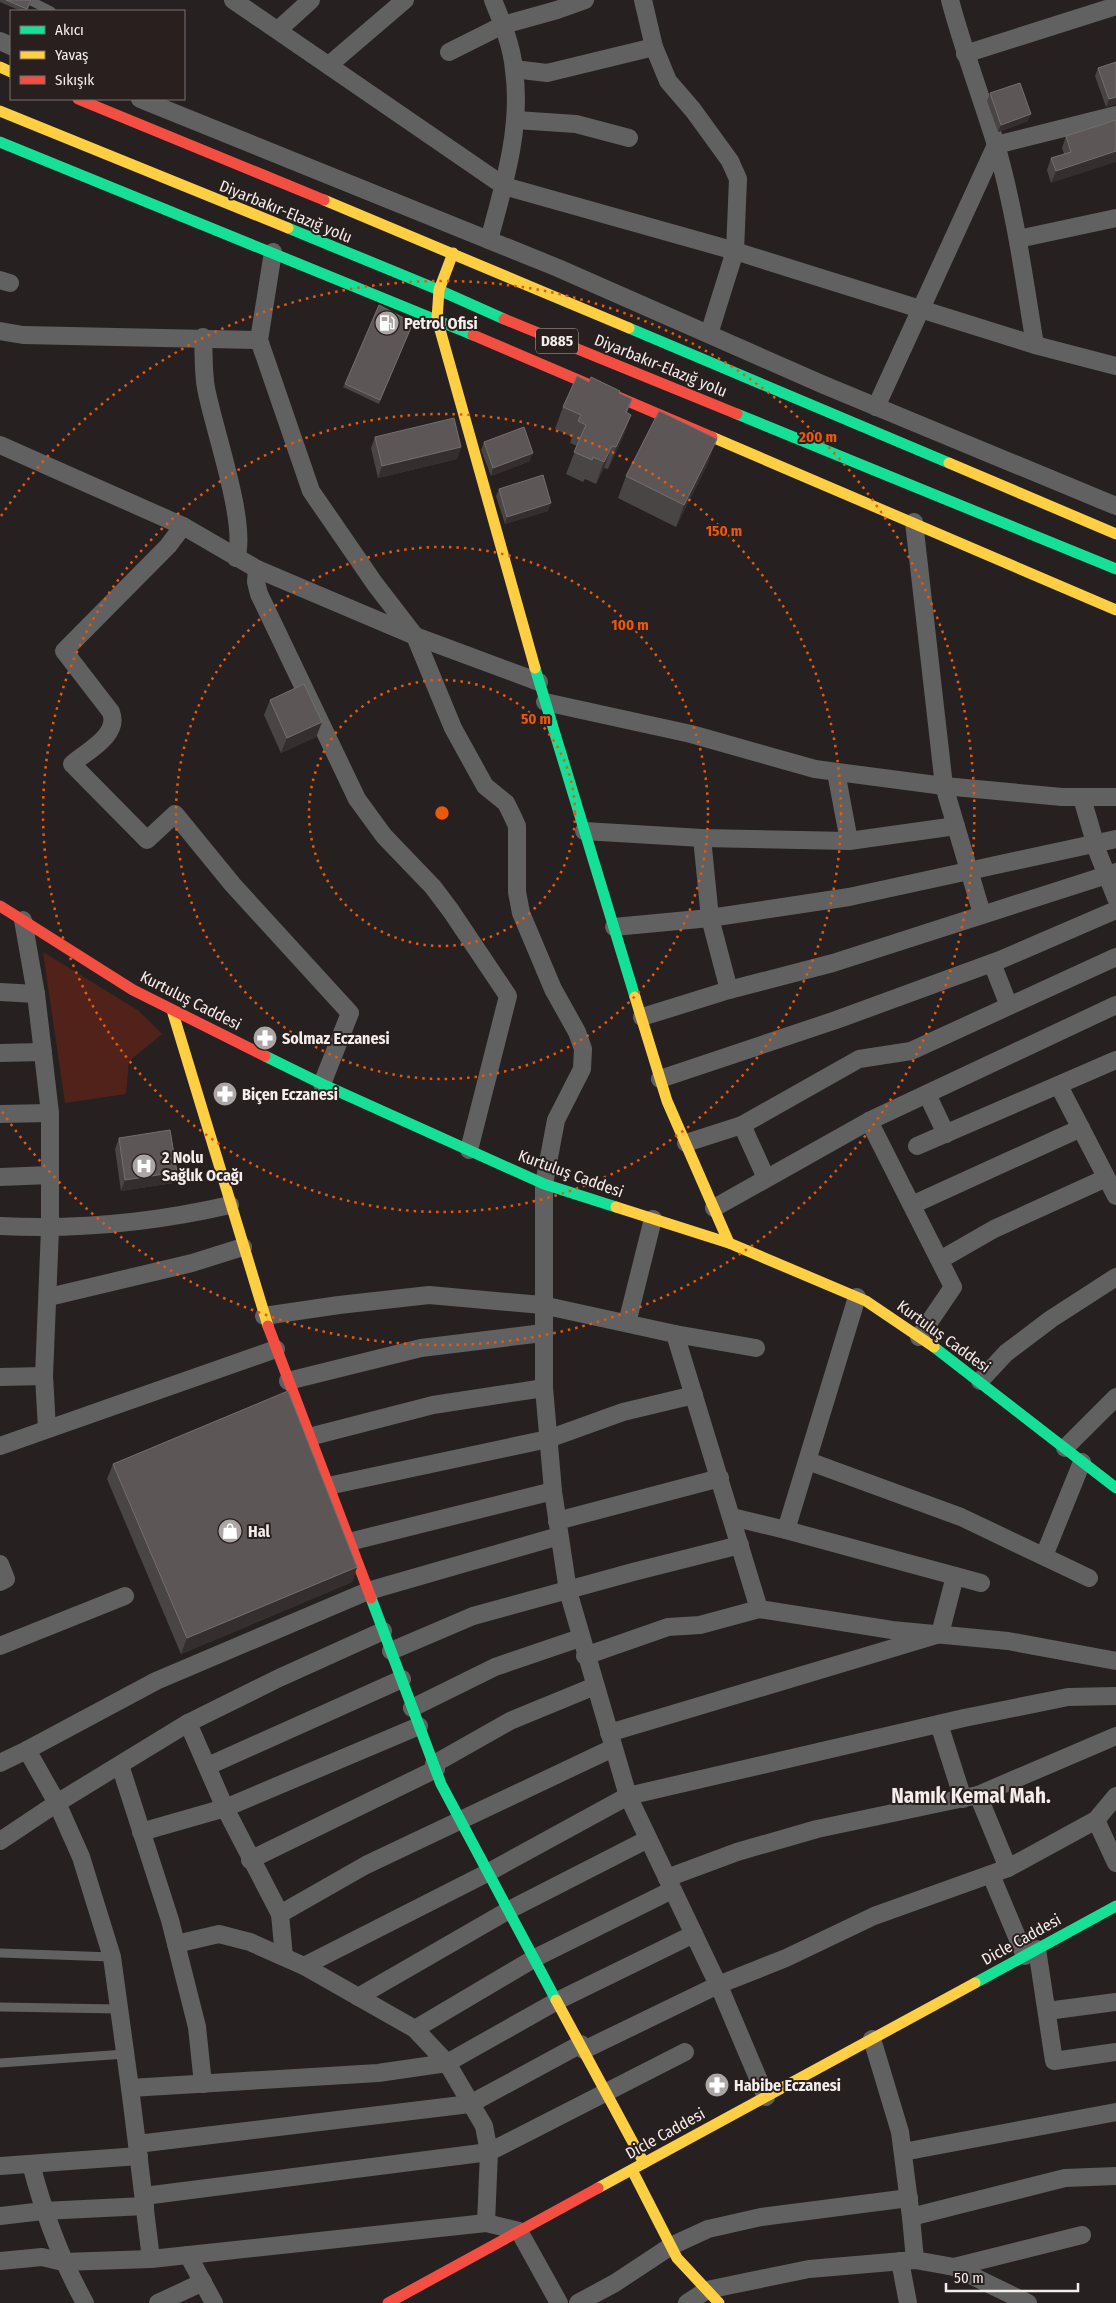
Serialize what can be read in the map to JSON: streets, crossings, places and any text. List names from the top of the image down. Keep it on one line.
{"streets":{"main road":["Diyarbakır-Elazığ yolu","D885","Kurtuluş Caddesi","Dicle Caddesi"]},"districts":["Namık Kemal Mah."],"places":{"fuel station":["Petrol Ofisi"],"pharmacy":["Solmaz Eczanesi","Biçen Eczanesi","Habibe Eczanesi"],"hospital":["2 Nolu Sağlık Ocağı"],"shop":["Hal"]},"legend":["Akıcı","Yavaş","Sıkışık"],"scale_bar":"50 m","rings":["200 m","150 m","100 m","50 m"]}
